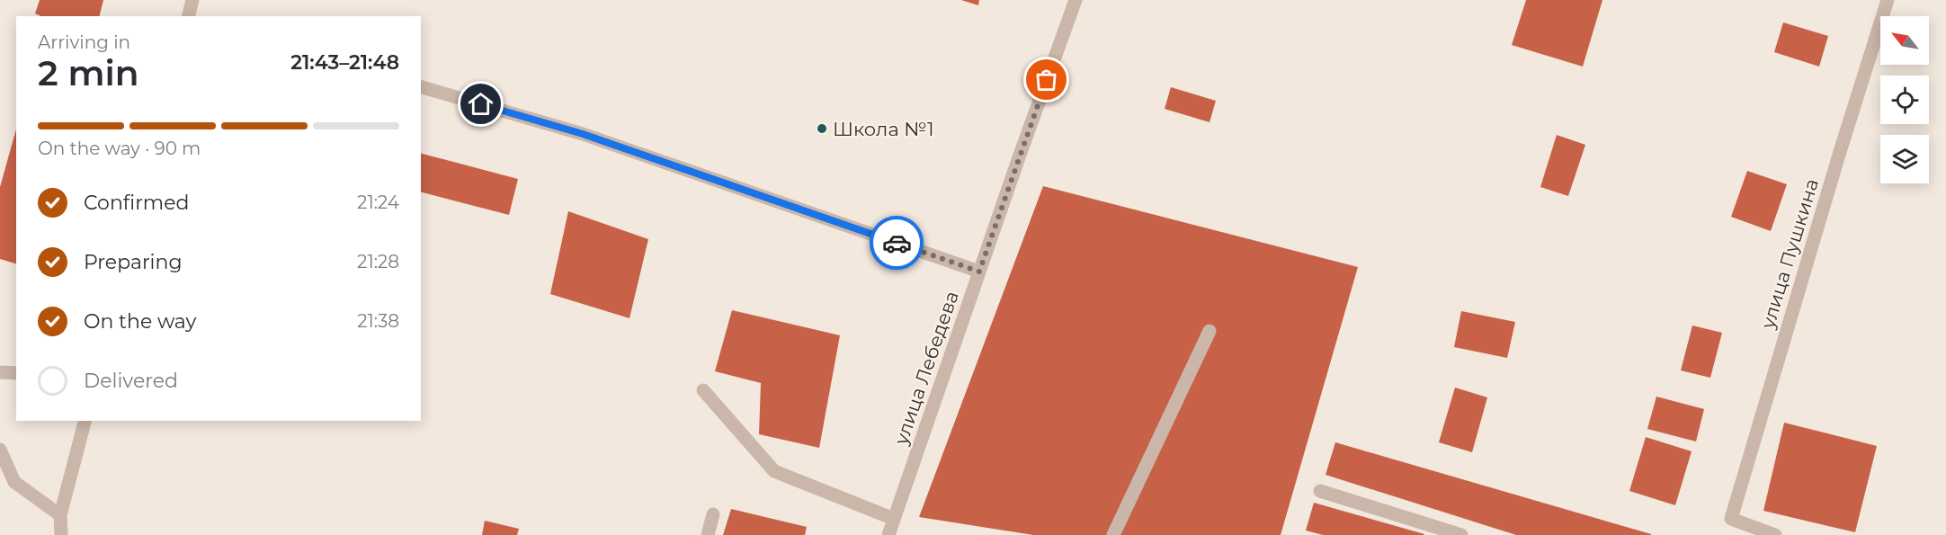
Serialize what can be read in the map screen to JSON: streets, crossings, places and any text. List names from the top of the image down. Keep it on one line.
{"streets":{"street":["улица Пушкина","улица Лебедева"]},"places":["Школа №1"],"north":"top left","page":{"heading":["2 min","Arriving in","21:43–21:48"],"bar":"On the way · 90 m","list":[["Confirmed","21:24"],["Preparing","21:28"],["On the way","21:38"],"Delivered"]}}
